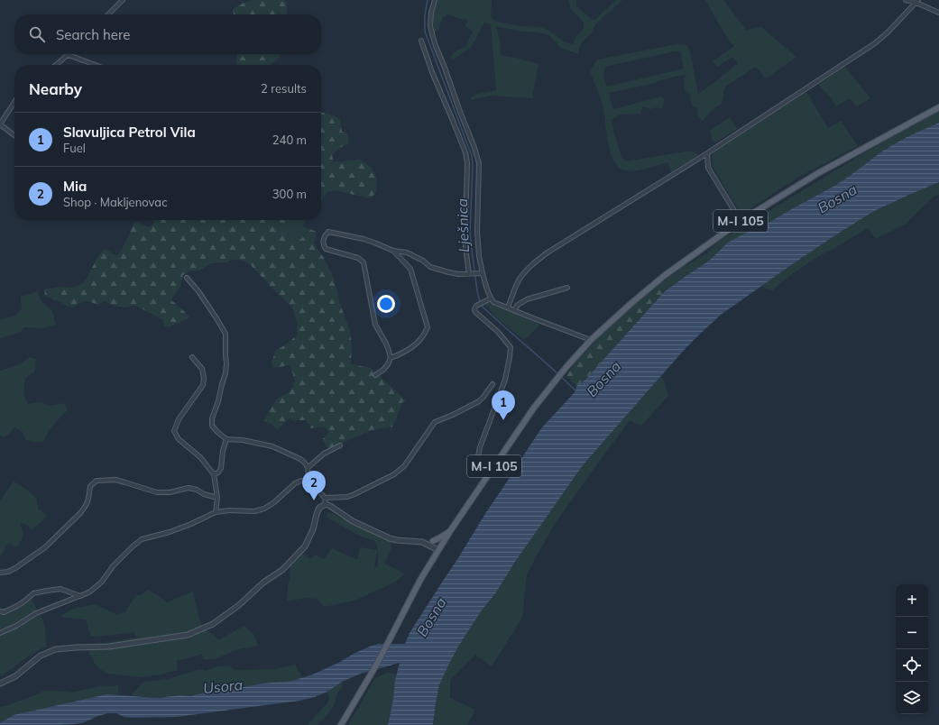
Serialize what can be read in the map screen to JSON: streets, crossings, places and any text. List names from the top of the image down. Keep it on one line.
{"streets":{"main road":["M-I 105"]},"water":["Bosna","Lješnica","Usora"],"page":{"search":"Search here","heading":["Nearby","2 results"],"list":[{"mark":"1","name":"Slavuljica Petrol Vila","note":"Fuel","value":"240 m"},{"mark":"2","name":"Mia","note":"Shop · Makljenovac","value":"300 m"}],"pins":["1","2"],"map_buttons":["+","−"]}}
